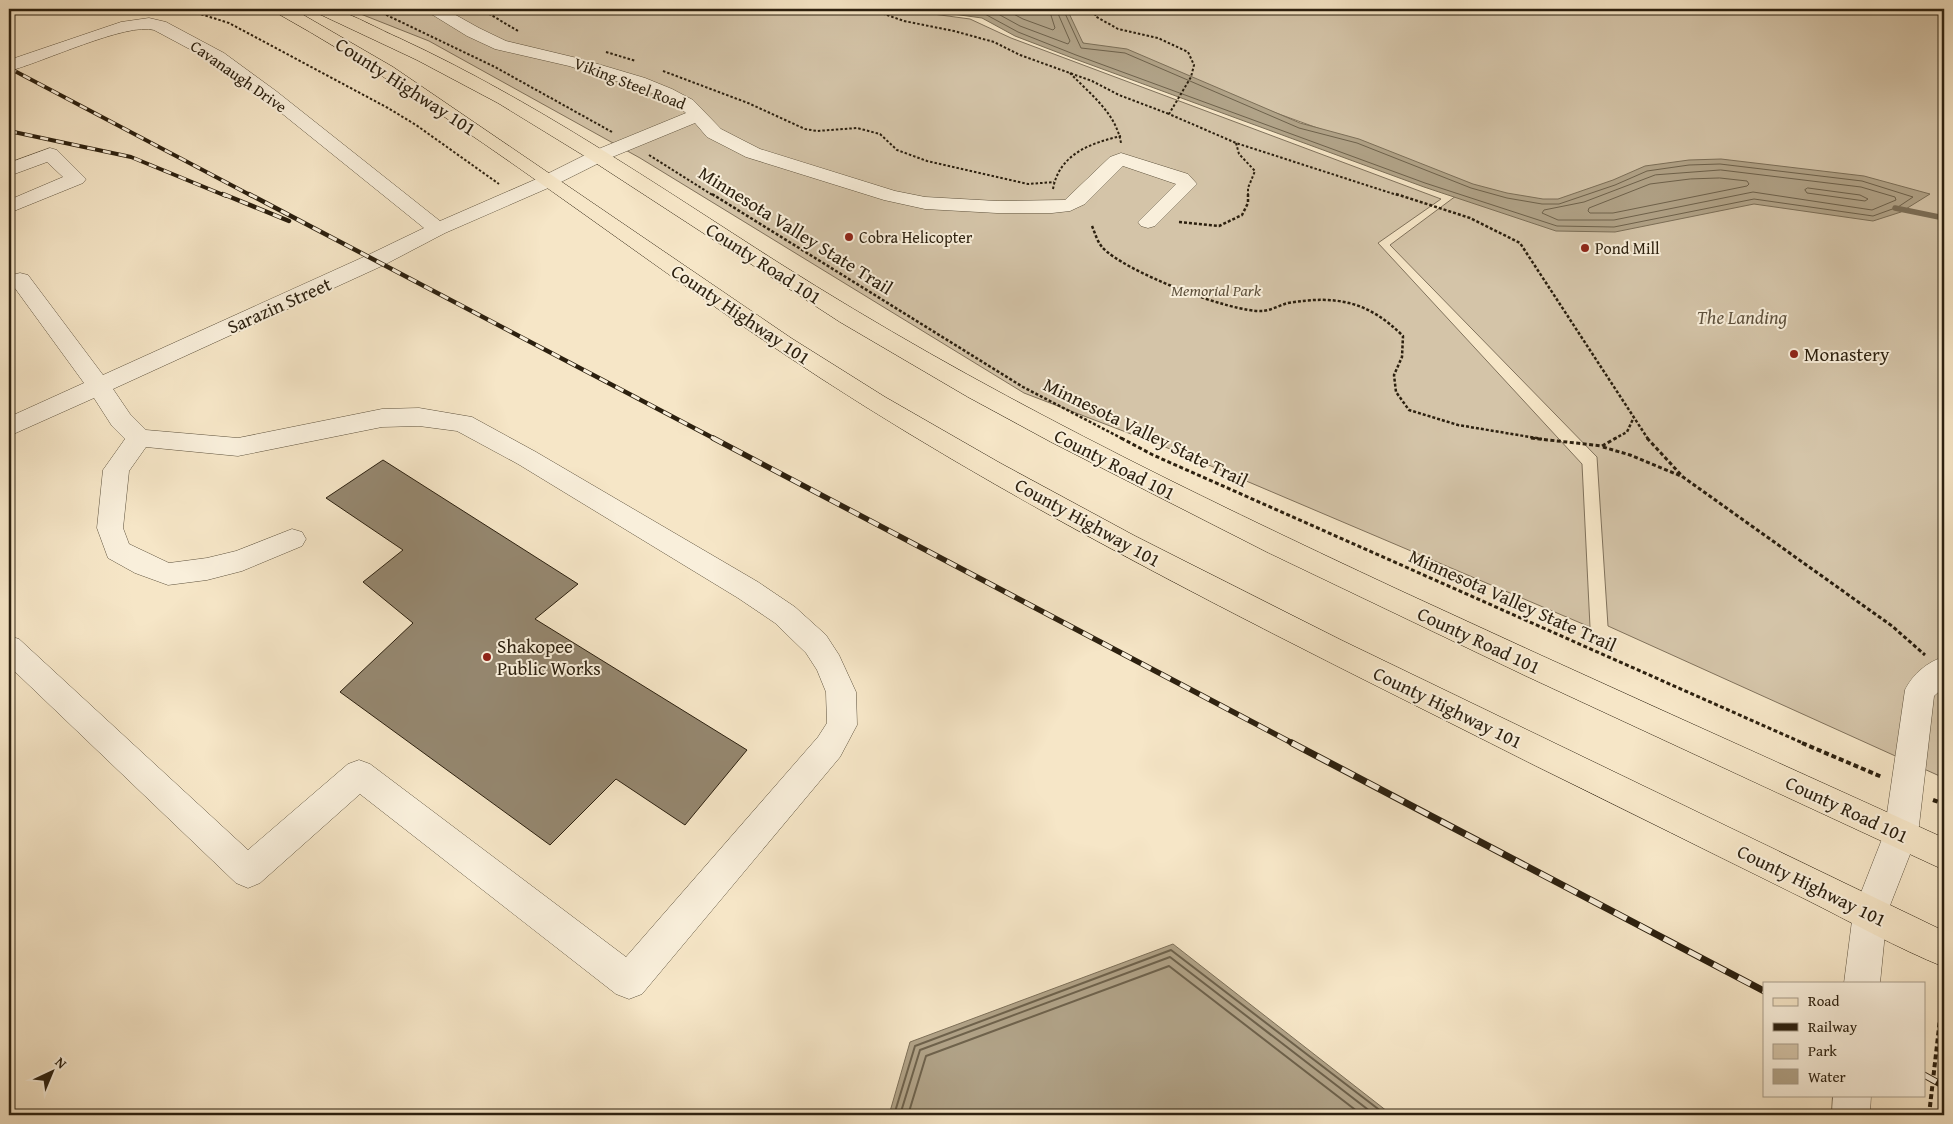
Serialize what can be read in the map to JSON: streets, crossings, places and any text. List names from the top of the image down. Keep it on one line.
{"streets":{"main road":["County Highway 101","County Road 101"],"street":["Cavanaugh Drive","Viking Steel Road","Sarazin Street"],"path":["Minnesota Valley State Trail"]},"crossings":[["Cavanaugh Drive","Sarazin Street"],["Viking Steel Road","County Highway 101"],["Viking Steel Road","Minnesota Valley State Trail"],["Viking Steel Road","County Road 101"],["Viking Steel Road","Sarazin Street"],["County Highway 101","Sarazin Street"]],"parks":["Memorial Park","The Landing"],"places":["Cobra Helicopter","Pond Mill","Monastery","Shakopee Public Works"],"legend":["Road","Railway","Park","Water"],"north":"top right"}
